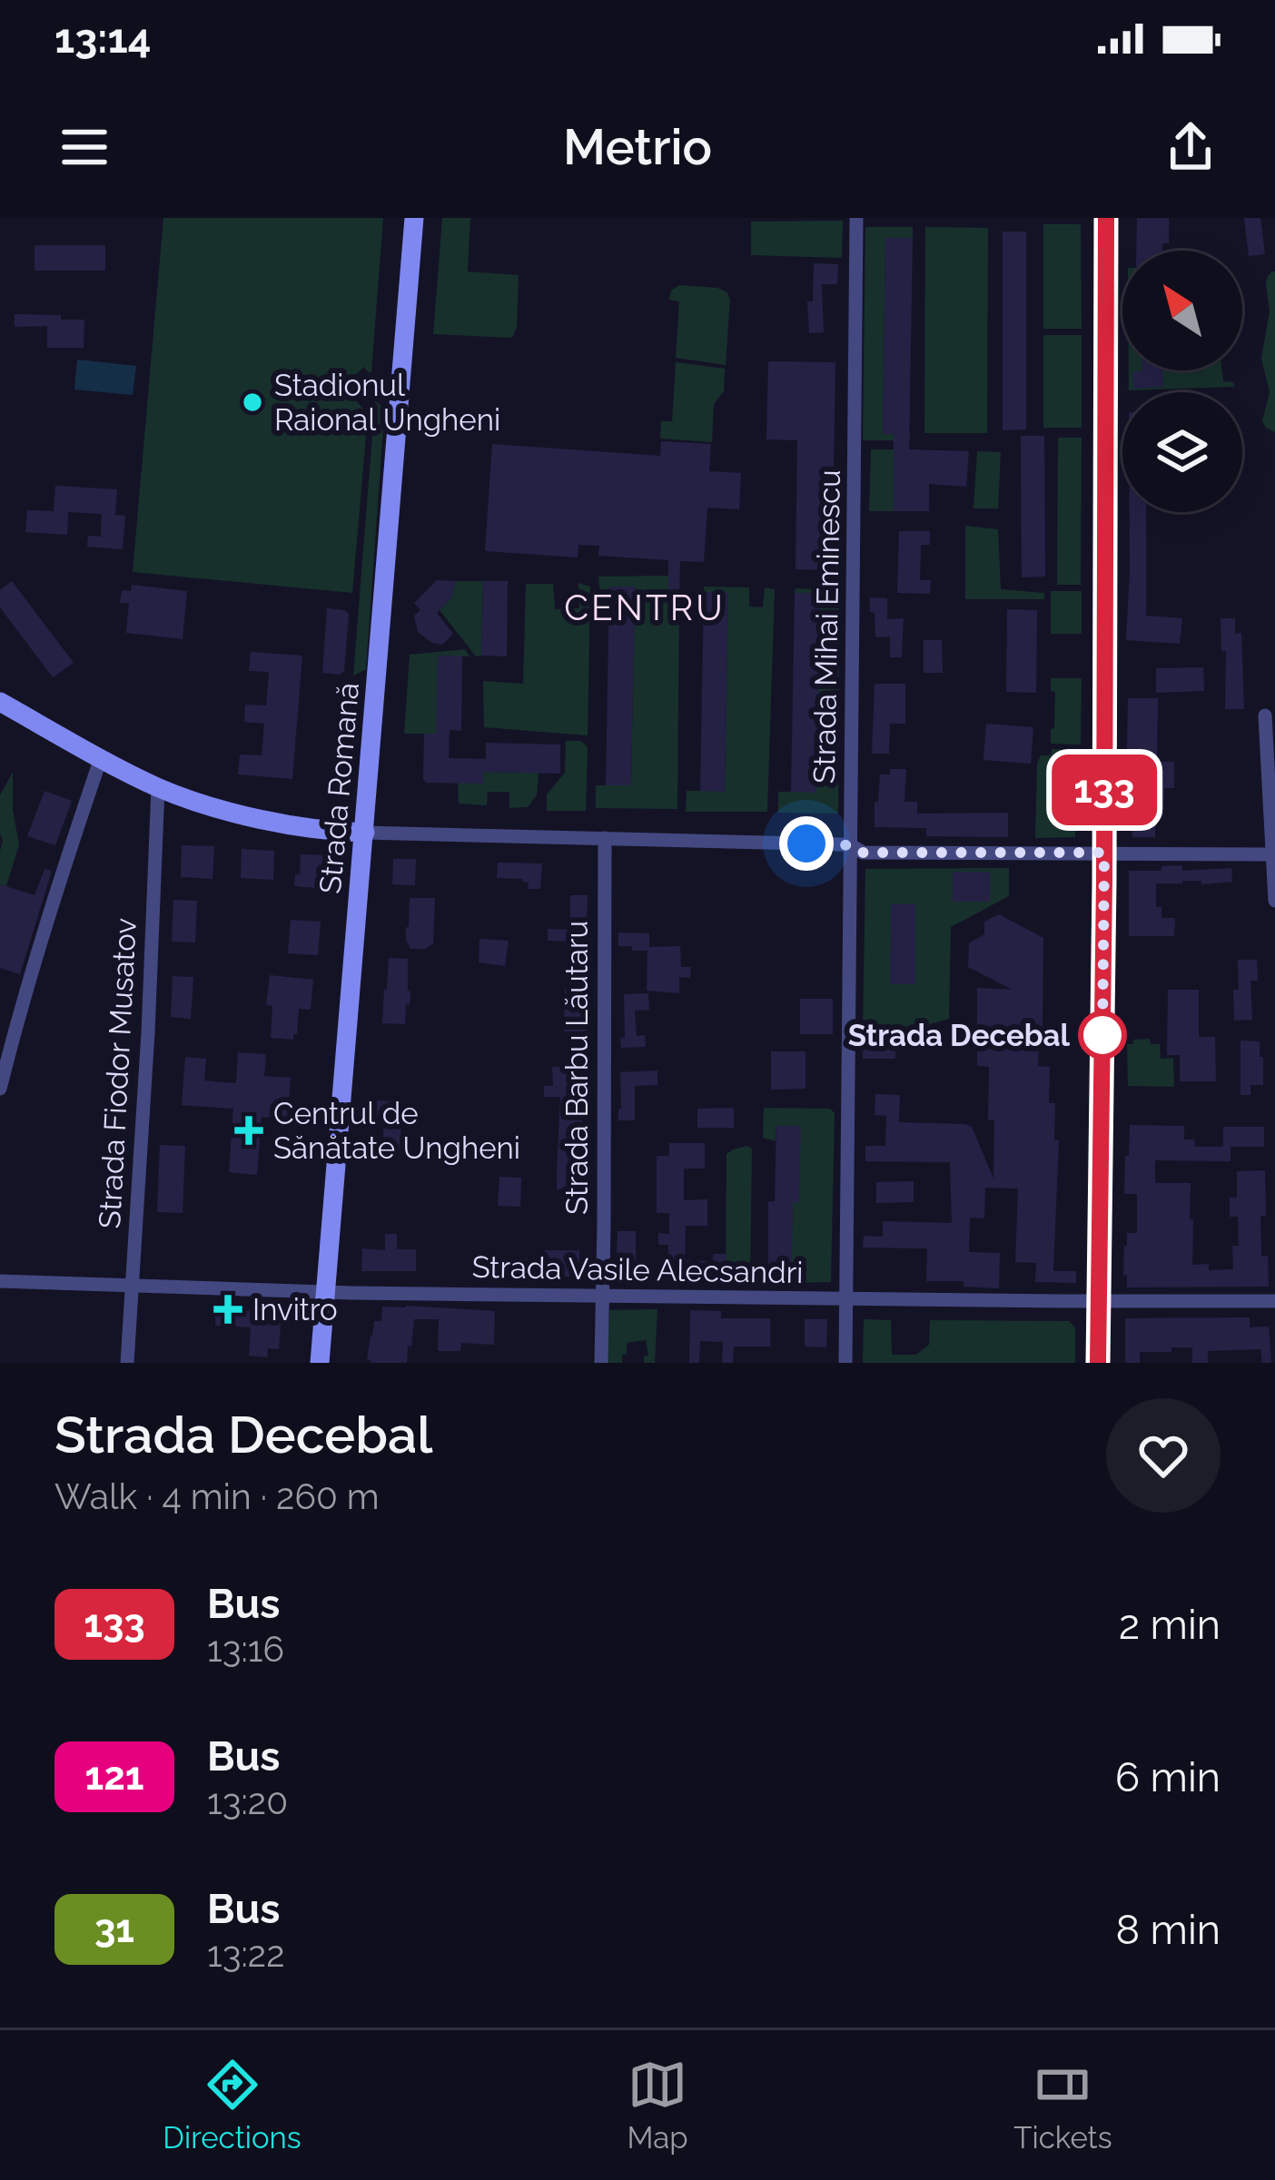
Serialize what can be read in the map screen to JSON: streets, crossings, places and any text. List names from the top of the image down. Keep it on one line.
{"streets":{"main road":["Strada Romană"],"street":["Strada Mihai Eminescu","Strada Barbu Lăutaru","Strada Fiodor Musatov","Strada Vasile Alecsandri"]},"crossings":[["Strada Mihai Eminescu","Strada Vasile Alecsandri"],["Strada Romană","Strada Vasile Alecsandri"],["Strada Barbu Lăutaru","Strada Vasile Alecsandri"],["Strada Fiodor Musatov","Strada Vasile Alecsandri"]],"districts":["CENTRU"],"places":{"other":["Stadionul Raional Ungheni","Strada Decebal"],"health":["Centrul de Sănătate Ungheni","Invitro"]},"lines":["bus line 133"],"north":"top left","page":{"status":"13:14","header":"Metrio","on_map":"133","heading":["Strada Decebal","Walk · 4 min · 260 m"],"list":[{"mark":"133","name":"Bus","note":"13:16","value":"2 min"},{"mark":"121","name":"Bus","note":"13:20","value":"6 min"},{"mark":"31","name":"Bus","note":"13:22","value":"8 min"}],"tabs":["Directions","Map","Tickets"]}}
